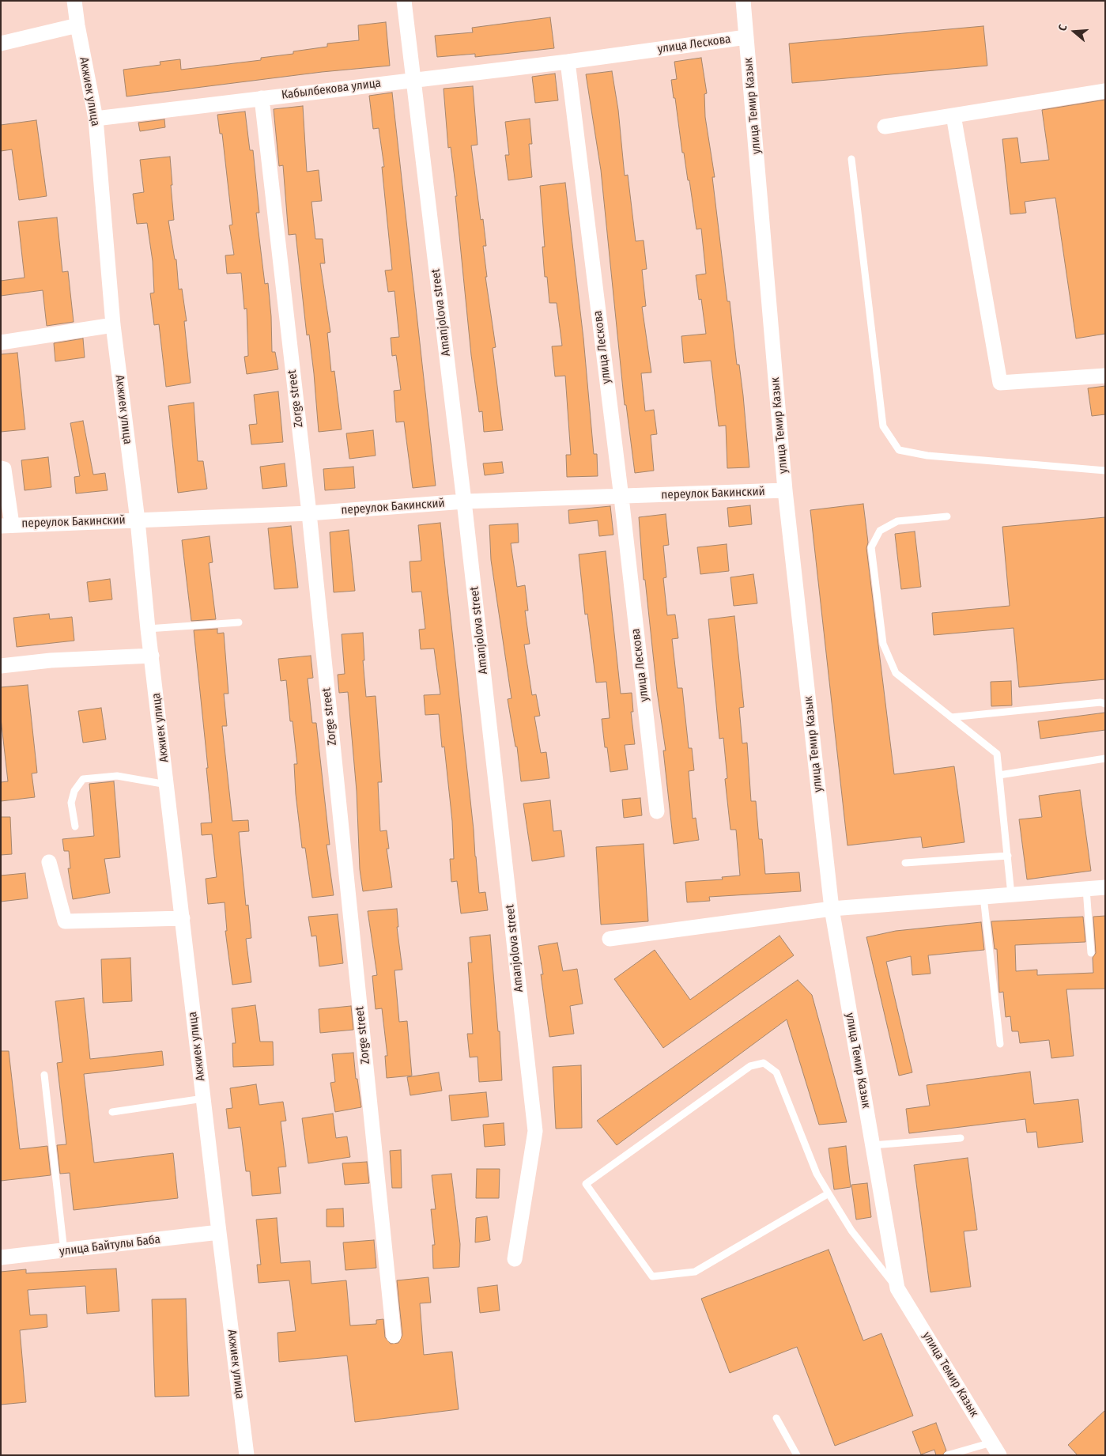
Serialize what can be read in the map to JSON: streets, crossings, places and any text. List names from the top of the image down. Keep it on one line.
{"streets":{"street":["улица Лескова","Кабылбекова улица","Акжиек улица","улица Темир Казык","Amanjolova street","Zorge street","переулок Бакинский","улица Байтулы Баба"]},"crossings":[["улица Лескова","Кабылбекова улица"],["улица Лескова","улица Темир Казык"],["улица Лескова","переулок Бакинский"],["Кабылбекова улица","Акжиек улица"],["Кабылбекова улица","Amanjolova street"],["Кабылбекова улица","Zorge street"],["Акжиек улица","переулок Бакинский"],["Акжиек улица","улица Байтулы Баба"],["улица Темир Казык","переулок Бакинский"],["Amanjolova street","переулок Бакинский"],["Zorge street","переулок Бакинский"]],"north":"left"}
